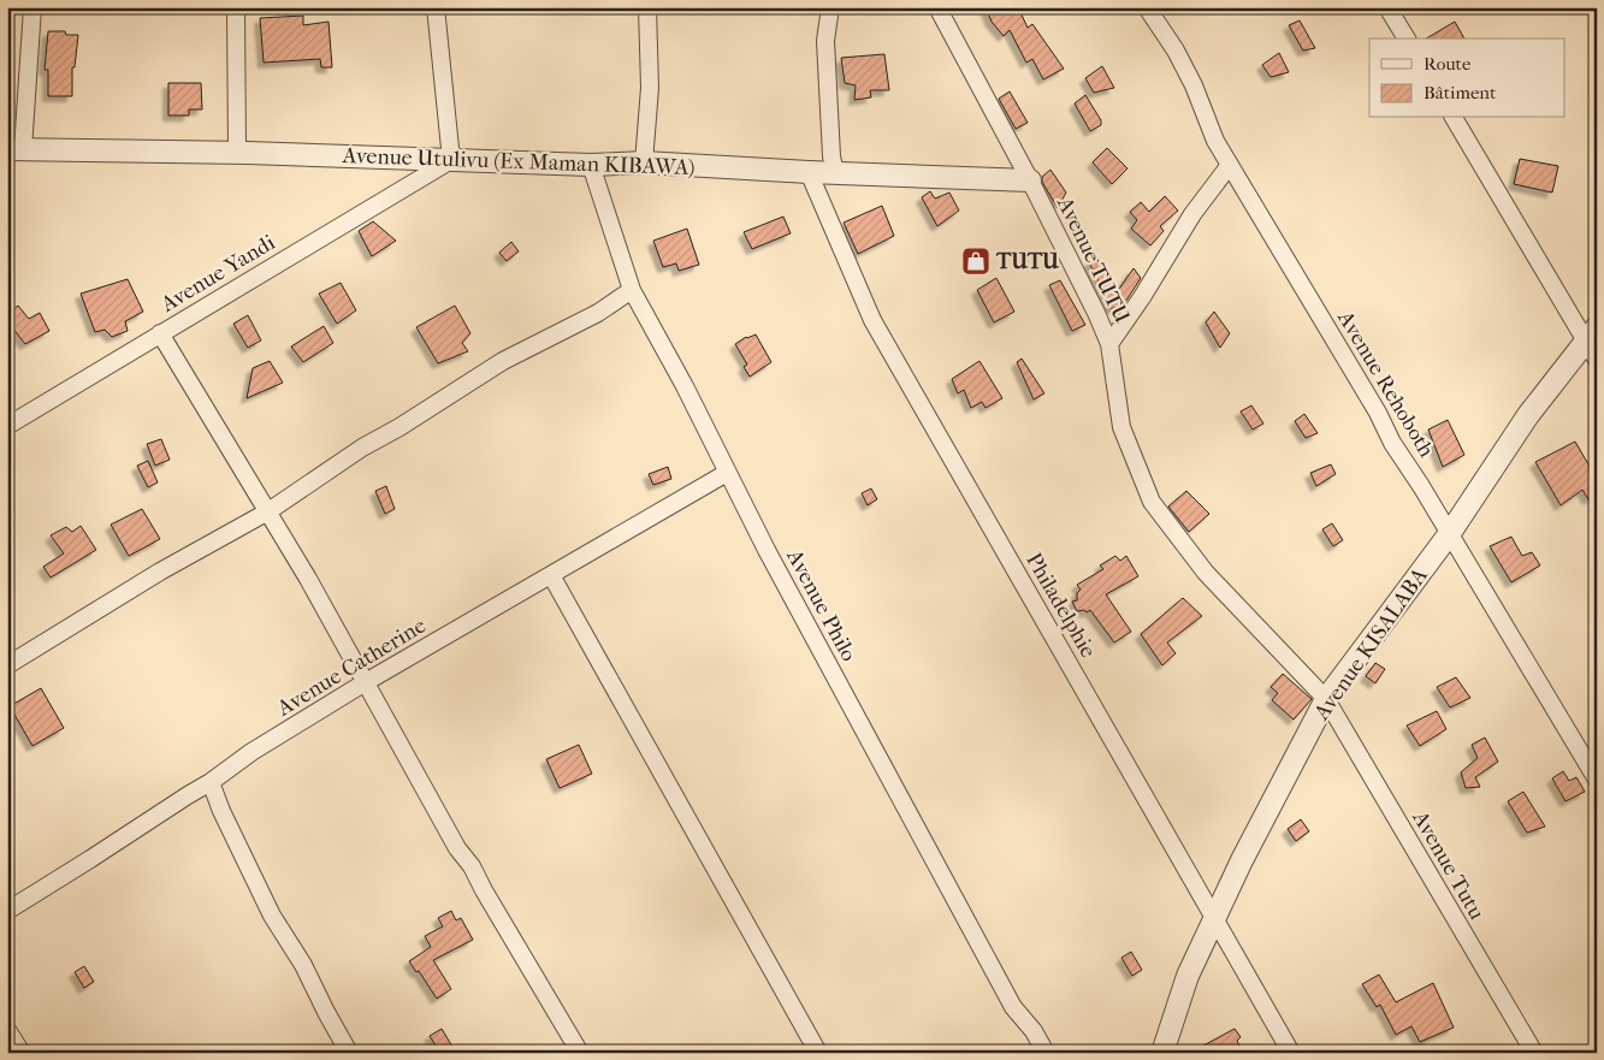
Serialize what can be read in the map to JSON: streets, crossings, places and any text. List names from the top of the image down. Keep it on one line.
{"streets":{"street":["Avenue Utulivu (Ex Maman KIBAWA)","Avenue TUTU","Avenue Yandi","Avenue Rehoboth","Avenue Philo","Philadelphie","Avenue KISALABA","Avenue Catherine","Avenue Tutu"]},"crossings":[["Avenue Utulivu (Ex Maman KIBAWA)","Avenue TUTU"],["Avenue Utulivu (Ex Maman KIBAWA)","Avenue Yandi"],["Avenue Utulivu (Ex Maman KIBAWA)","Avenue Philo"],["Avenue Utulivu (Ex Maman KIBAWA)","Philadelphie"],["Avenue TUTU","Avenue KISALABA"],["Avenue TUTU","Avenue Tutu"],["Avenue Rehoboth","Avenue KISALABA"],["Avenue Philo","Avenue Catherine"],["Philadelphie","Avenue KISALABA"],["Avenue KISALABA","Avenue Tutu"]],"places":{"shop":["TUTU"]},"legend":["Route","Bâtiment"]}
